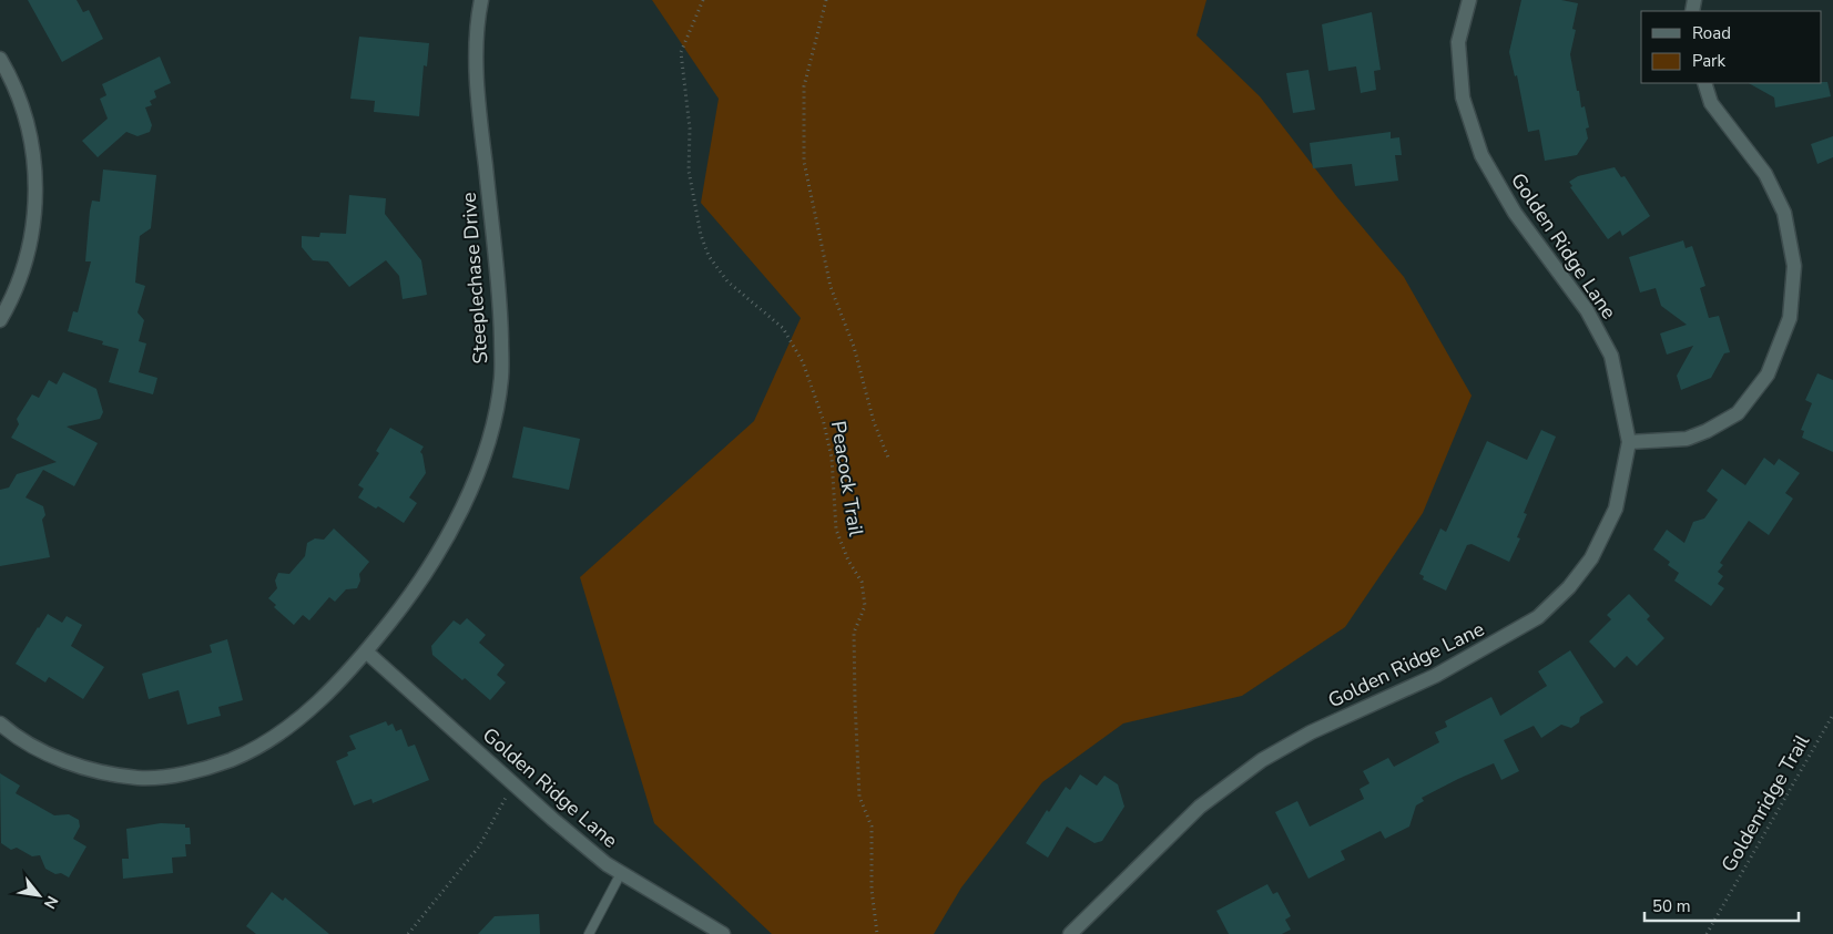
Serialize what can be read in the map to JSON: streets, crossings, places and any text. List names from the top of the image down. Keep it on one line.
{"streets":{"street":["Golden Ridge Lane","Steeplechase Drive"],"path":["Peacock Trail","Goldenridge Trail"]},"crossings":[["Golden Ridge Lane","Steeplechase Drive"]],"legend":["Road","Park"],"scale_bar":"50 m","north":"bottom right"}
